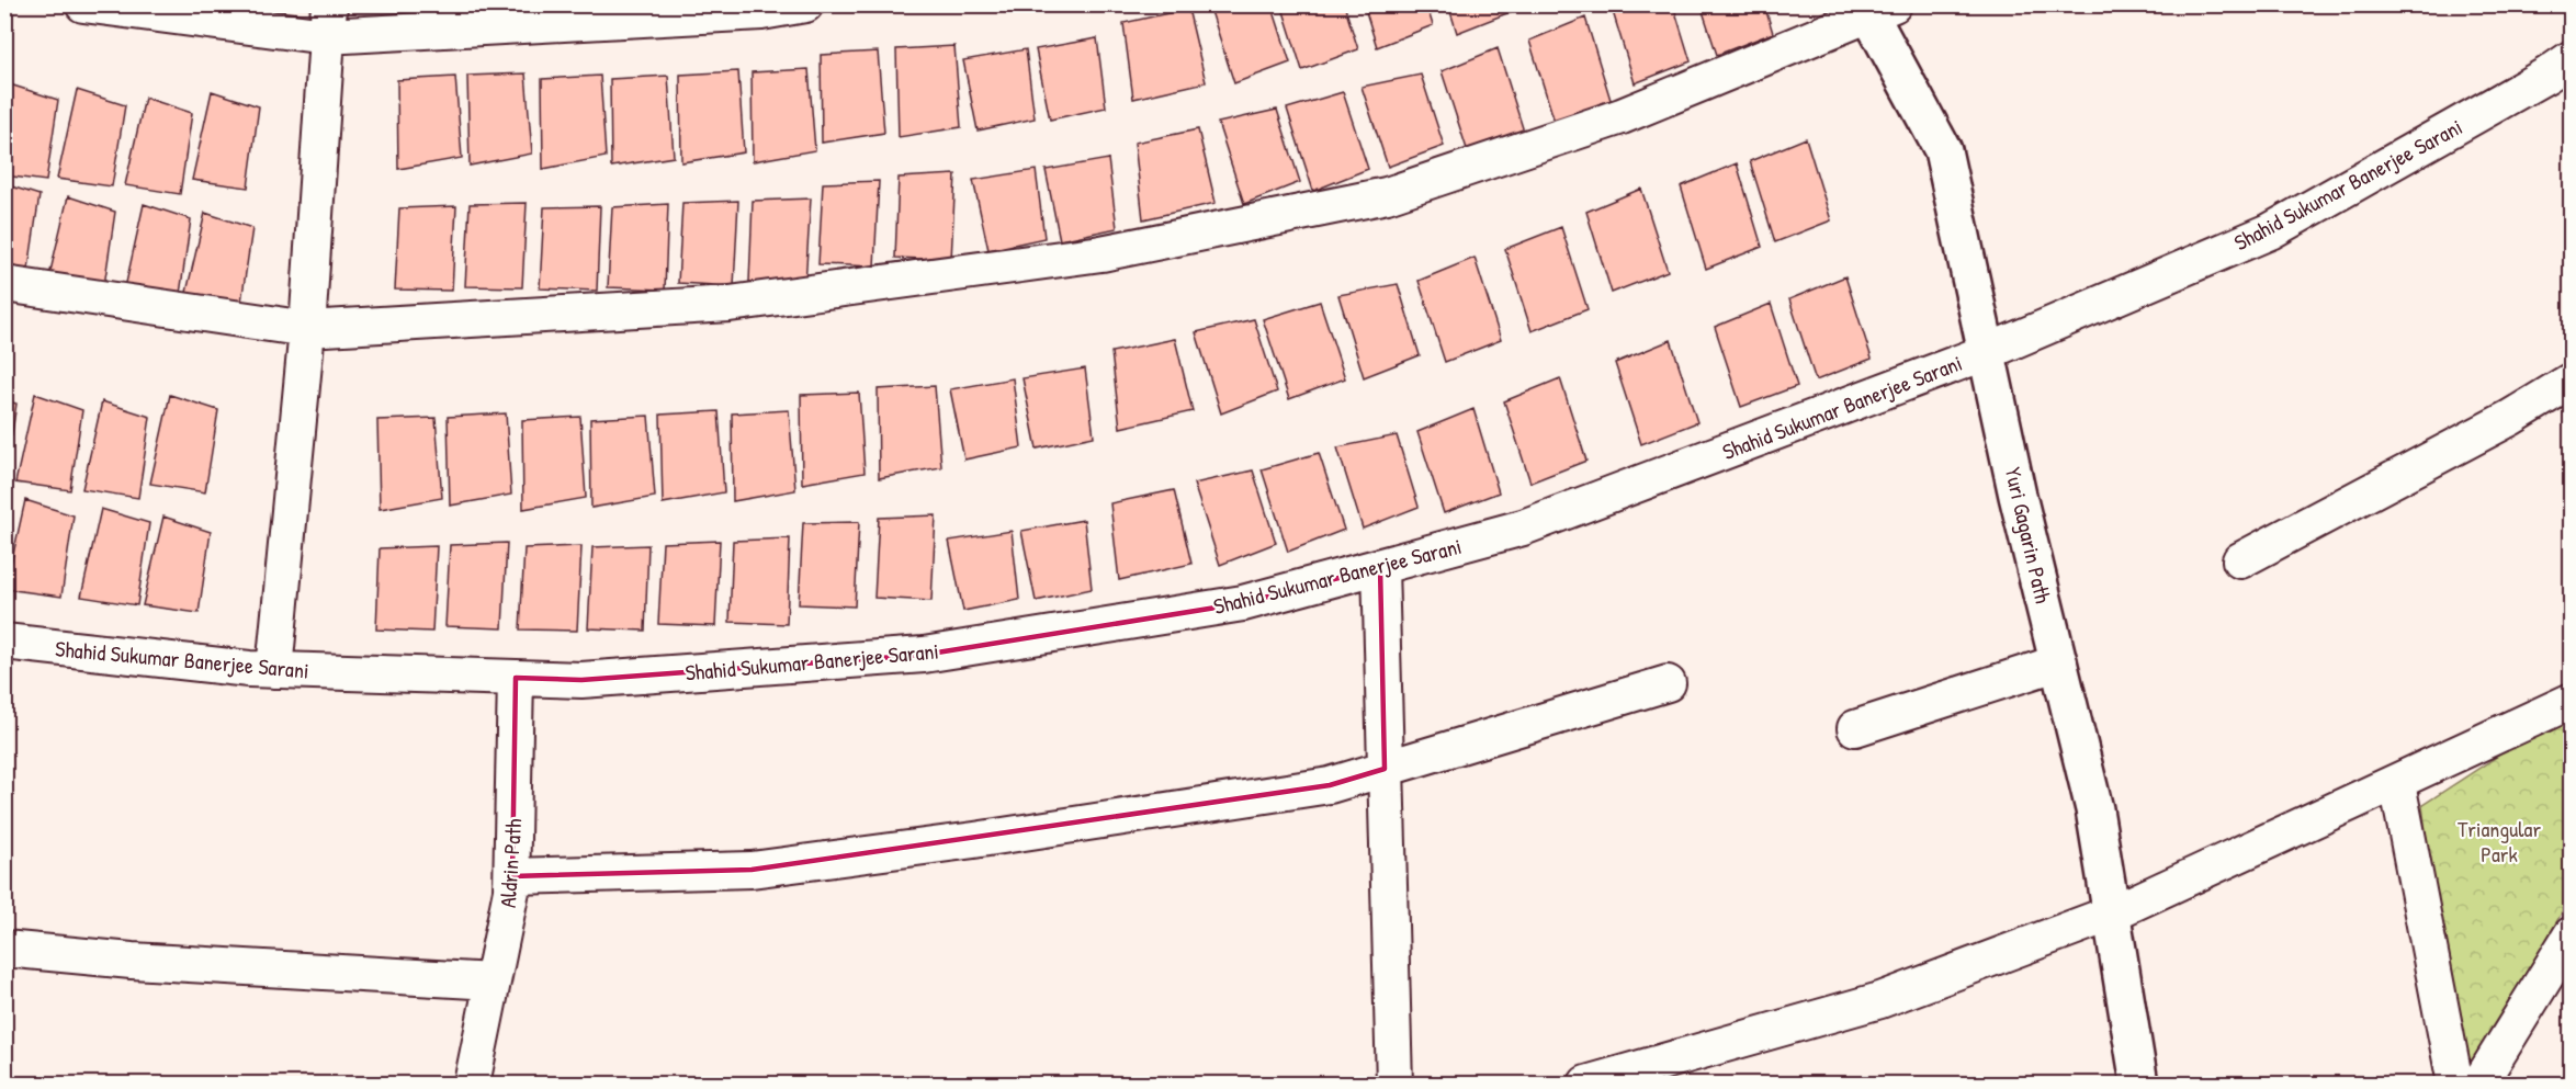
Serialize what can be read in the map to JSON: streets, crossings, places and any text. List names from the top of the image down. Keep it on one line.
{"streets":{"street":["Shahid Sukumar Banerjee Sarani","Yuri Gagarin Path","Aldrin Path"]},"crossings":[["Shahid Sukumar Banerjee Sarani","Yuri Gagarin Path"],["Shahid Sukumar Banerjee Sarani","Aldrin Path"]],"parks":["Triangular Park"]}
